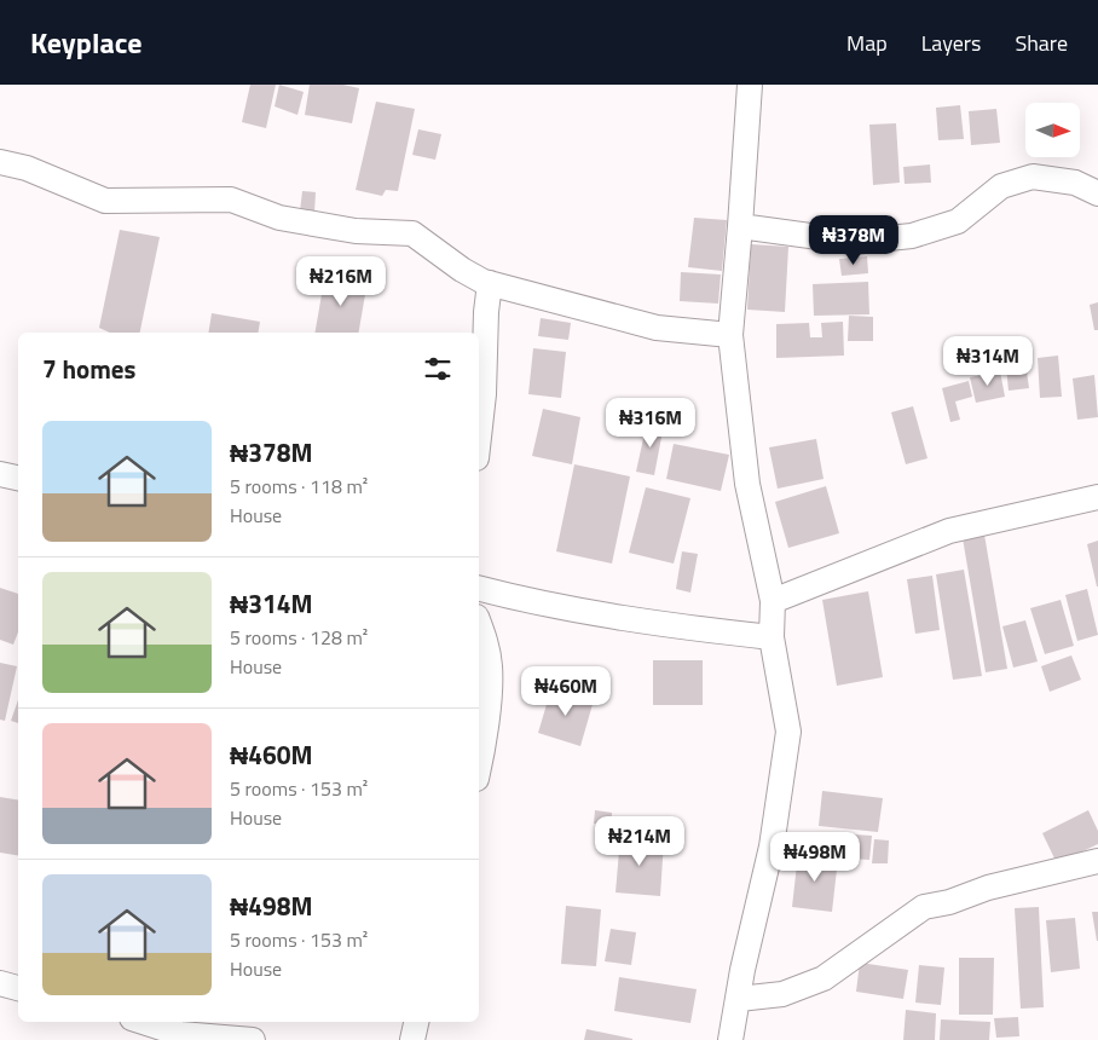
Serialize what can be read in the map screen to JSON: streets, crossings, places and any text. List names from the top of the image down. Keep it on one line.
{"north":"right","page":{"header":"Keyplace","nav":["Map","Layers","Share"],"price":["₦378M","₦216M","₦314M","₦316M","₦460M","₦214M","₦498M"],"heading":"7 homes","list":[{"name":"₦378M","note":"5 rooms · 118 m² · House"},{"name":"₦314M","note":"5 rooms · 128 m² · House"},{"name":"₦460M","note":"5 rooms · 153 m² · House"},{"name":"₦498M","note":"5 rooms · 153 m² · House"}]}}
